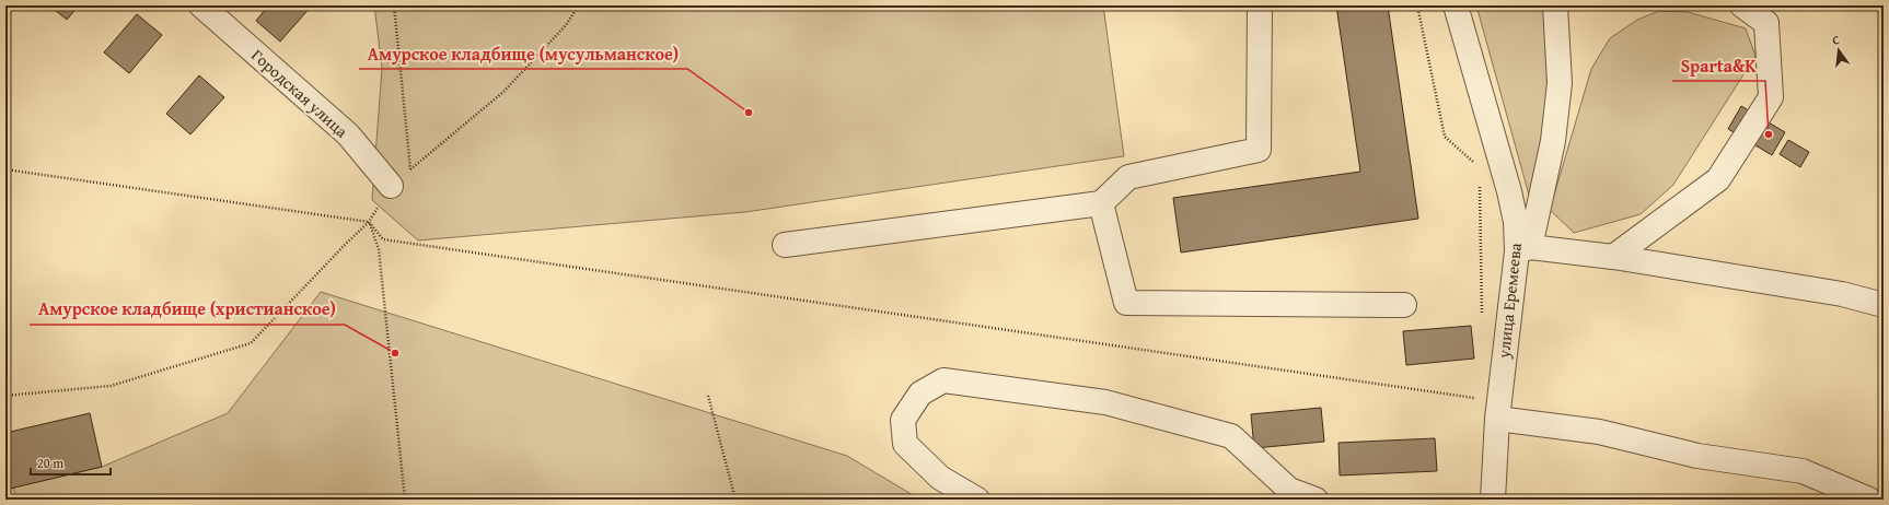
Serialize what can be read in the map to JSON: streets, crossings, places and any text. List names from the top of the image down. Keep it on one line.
{"streets":{"street":["Городская улица","улица Еремеева"]},"places":["Амурское кладбище (мусульманское)","Sparta&K","Амурское кладбище (христианское)"],"scale_bar":"20 m","north":"top"}
